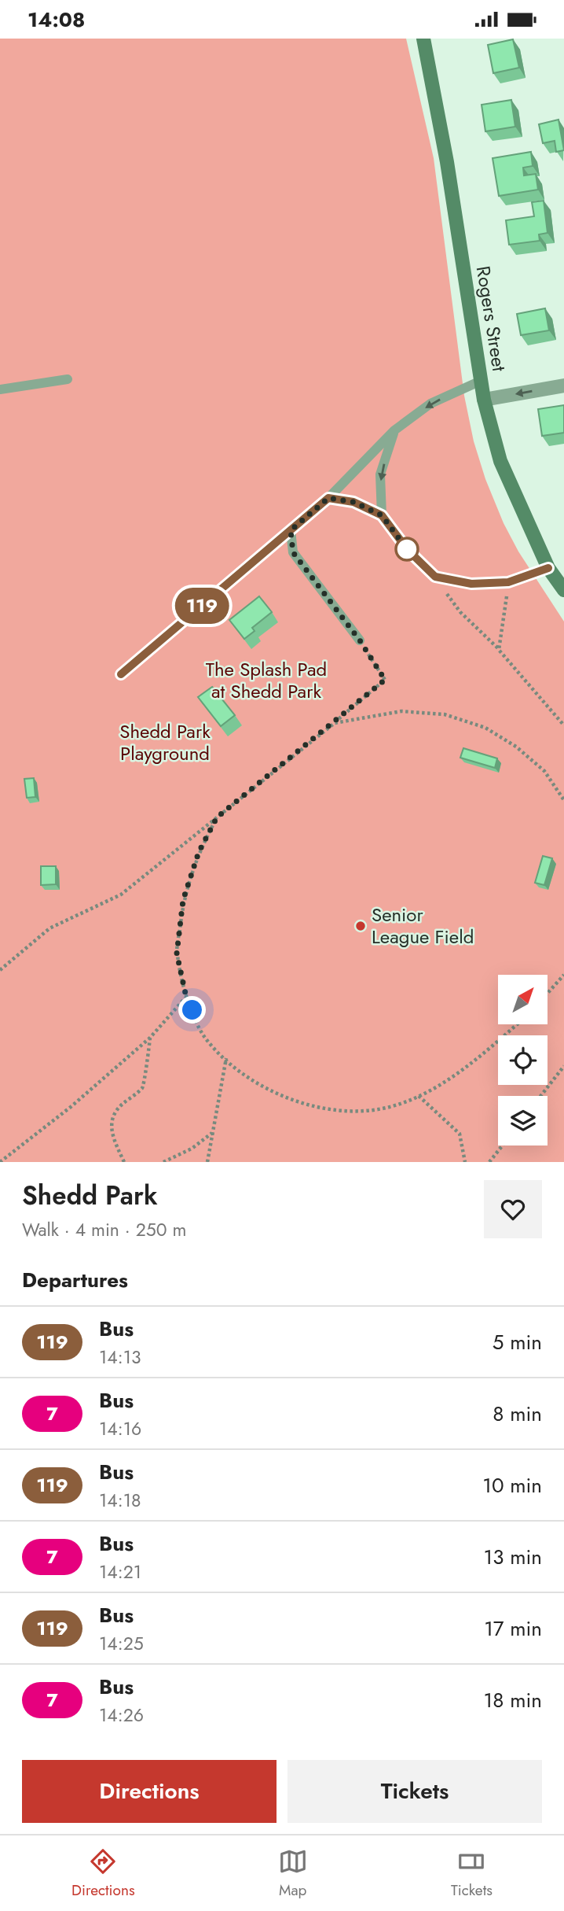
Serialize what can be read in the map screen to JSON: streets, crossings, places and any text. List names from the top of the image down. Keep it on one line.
{"streets":{"main road":["Rogers Street"]},"parks":["The Splash Pad at Shedd Park","Shedd Park Playground"],"places":["Senior League Field"],"lines":["bus line 119"],"north":"top right","page":{"status":"14:08","on_map":"119","heading":[["Shedd Park","Walk · 4 min · 250 m"],"Departures"],"list":[{"mark":"119","name":"Bus","note":"14:13","value":"5 min"},{"mark":"7","name":"Bus","note":"14:16","value":"8 min"},{"mark":"119","name":"Bus","note":"14:18","value":"10 min"},{"mark":"7","name":"Bus","note":"14:21","value":"13 min"},{"mark":"119","name":"Bus","note":"14:25","value":"17 min"},{"mark":"7","name":"Bus","note":"14:26","value":"18 min"}],"buttons":["Directions","Tickets"],"tabs":["Directions","Map","Tickets"]}}
